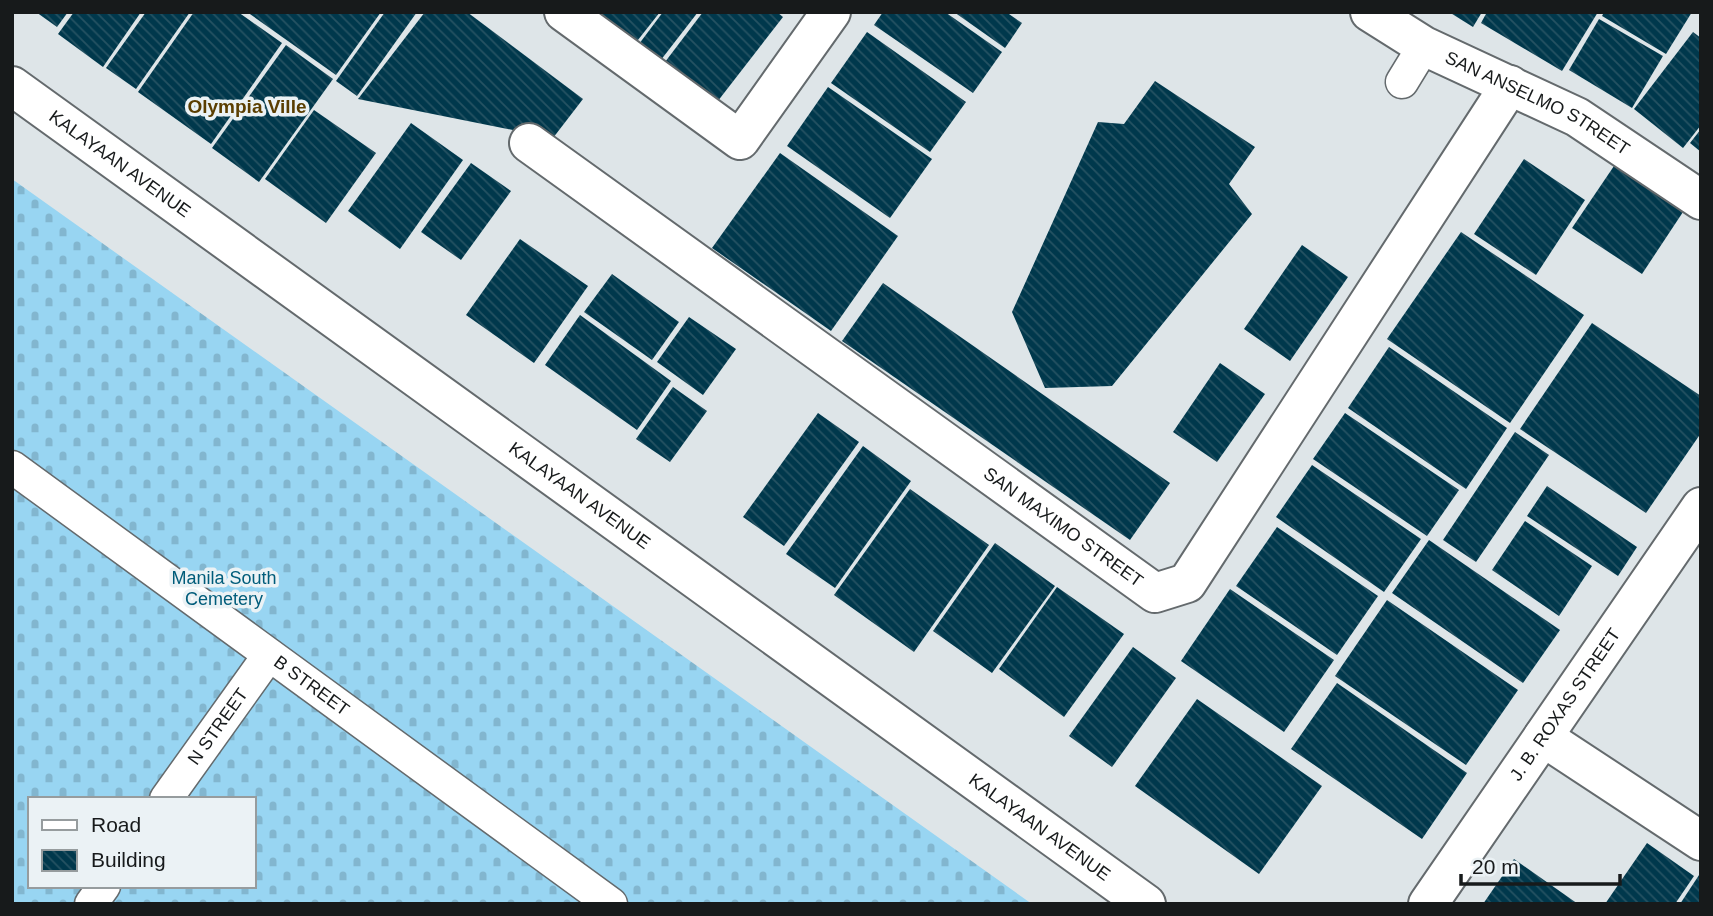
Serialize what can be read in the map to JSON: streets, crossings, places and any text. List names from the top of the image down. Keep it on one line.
{"streets":{"street":["SAN ANSELMO STREET","KALAYAAN AVENUE","SAN MAXIMO STREET","J. B. ROXAS STREET"],"lane":["B STREET","N STREET"]},"crossings":[["SAN ANSELMO STREET","SAN MAXIMO STREET"],["B STREET","N STREET"]],"districts":["Olympia Ville"],"parks":["Manila South Cemetery"],"legend":["Road","Building"],"scale_bar":"20 m"}
